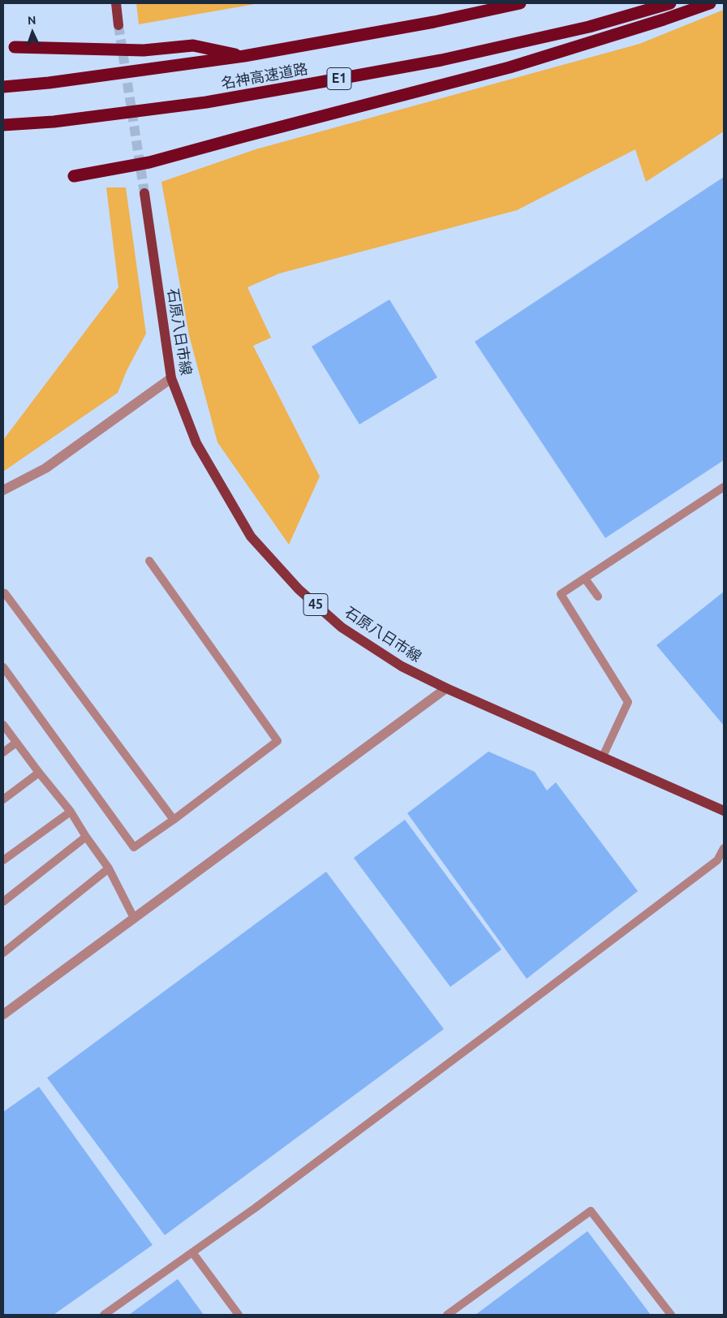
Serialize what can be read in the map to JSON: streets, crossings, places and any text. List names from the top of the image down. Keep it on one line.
{"streets":{"highway":["名神高速道路","E1"],"main road":["石原八日市線","45"]},"north":"top"}
